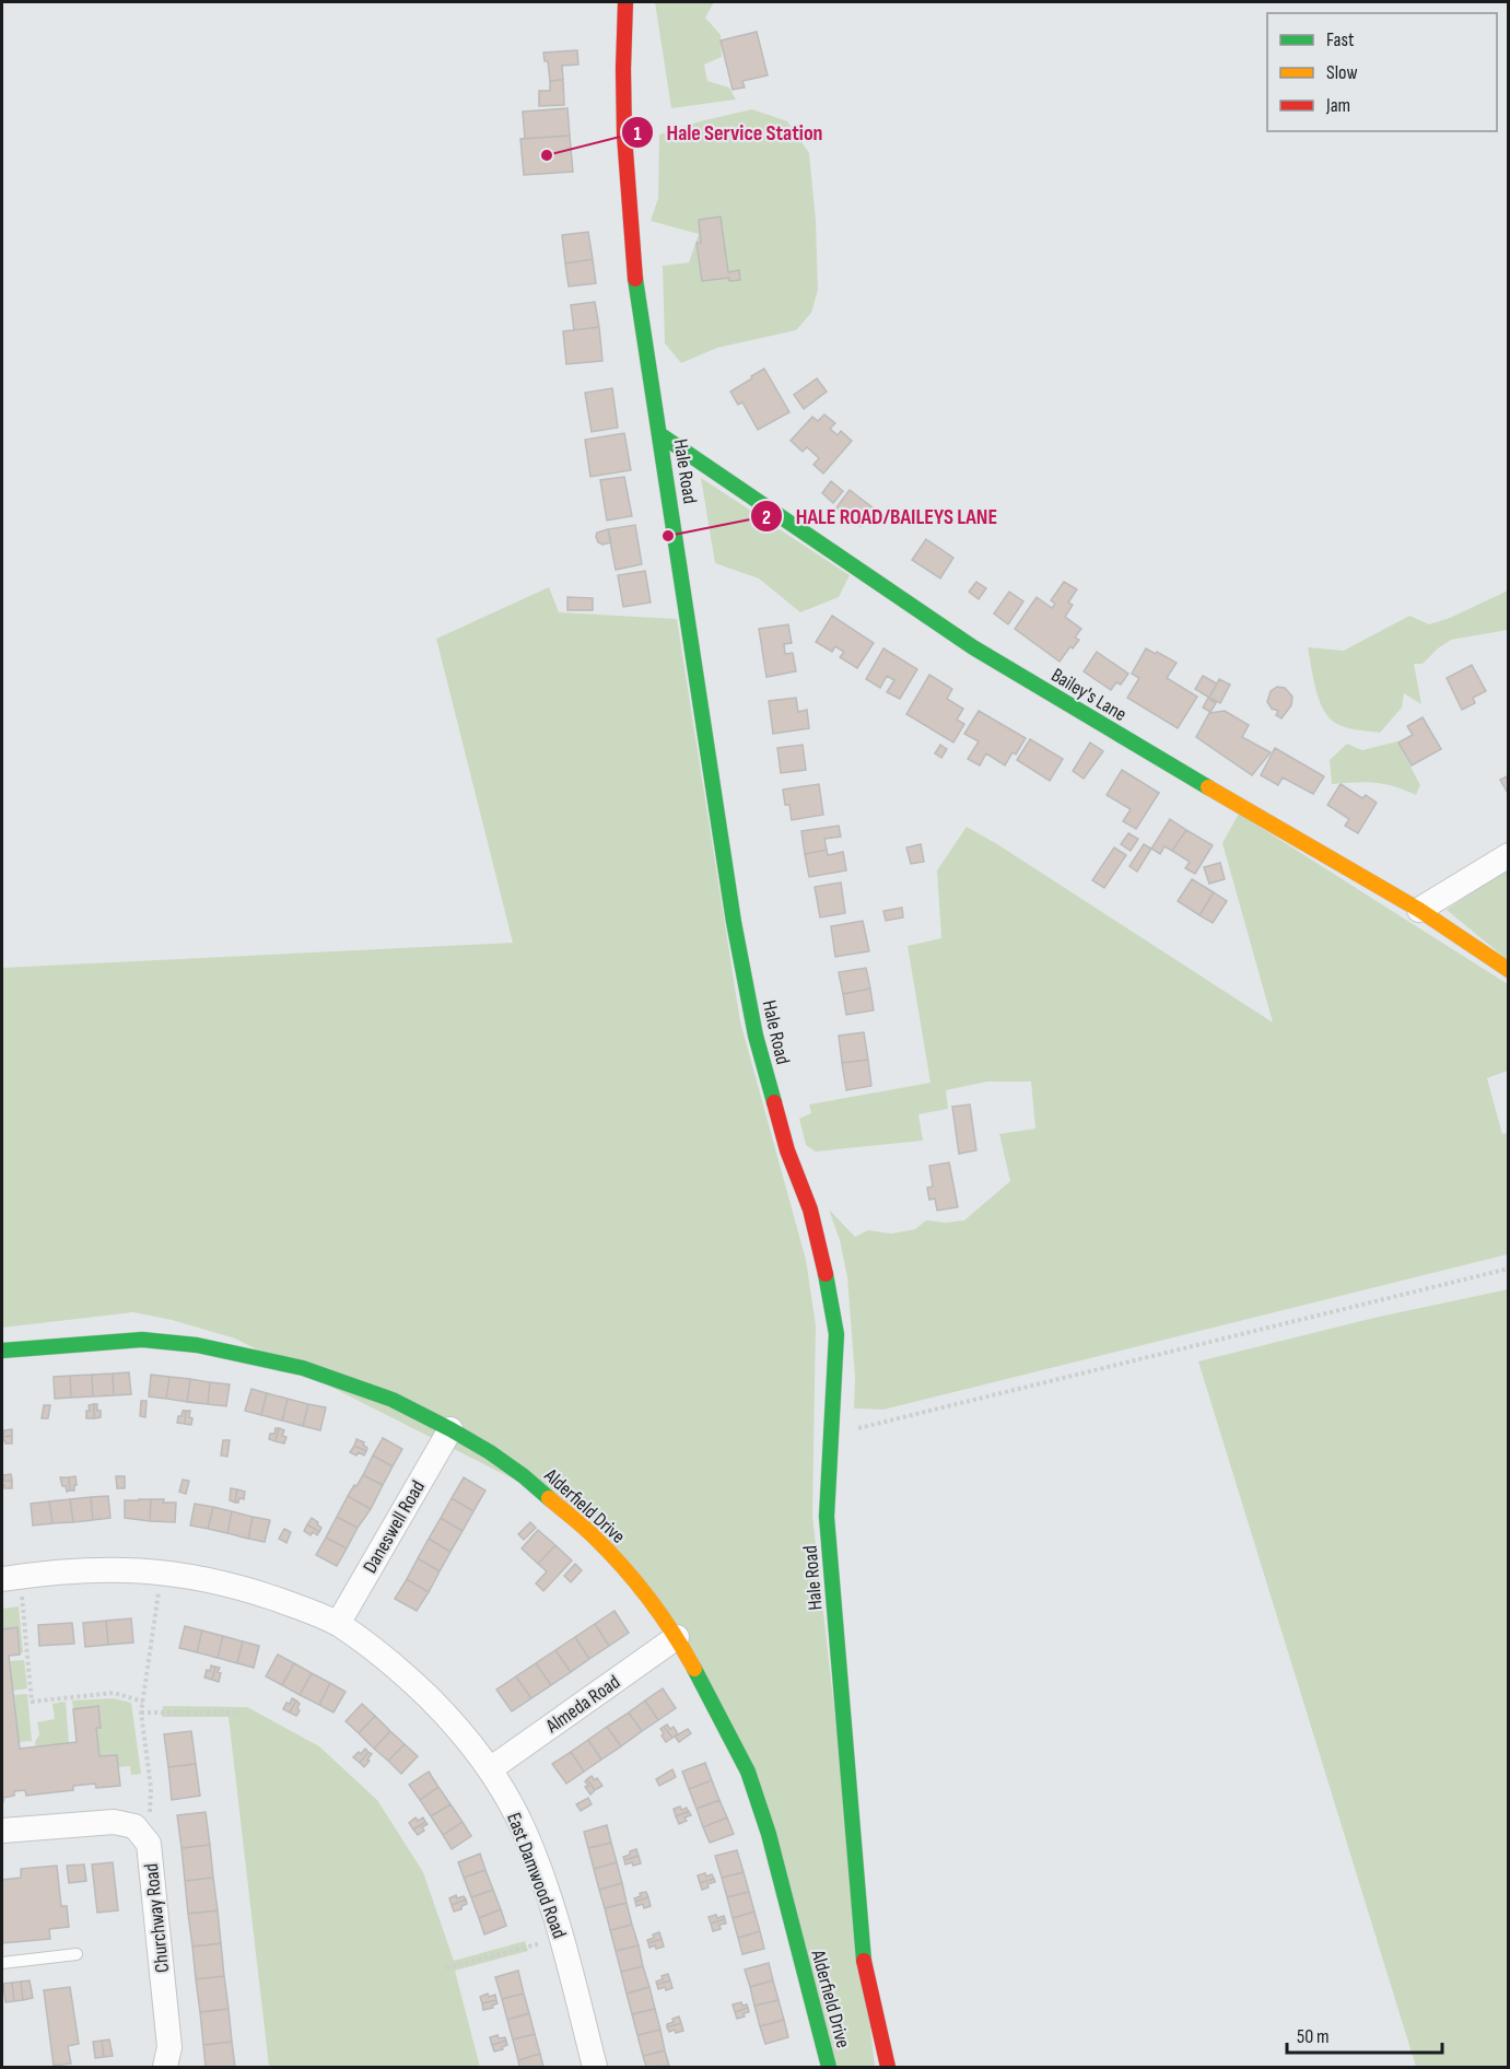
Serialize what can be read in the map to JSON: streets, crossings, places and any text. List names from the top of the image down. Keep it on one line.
{"streets":{"street":["Hale Road","Bailey's Lane","Alderfield Drive","Daneswell Road","Almeda Road","East Damwood Road","Churchway Road"]},"crossings":[["Hale Road","Bailey's Lane"],["Alderfield Drive","Daneswell Road"],["Alderfield Drive","Almeda Road"],["Daneswell Road","East Damwood Road"],["Almeda Road","East Damwood Road"]],"places":["Hale Service Station","HALE ROAD/BAILEYS LANE"],"legend":["Fast","Slow","Jam"],"scale_bar":"50 m"}
